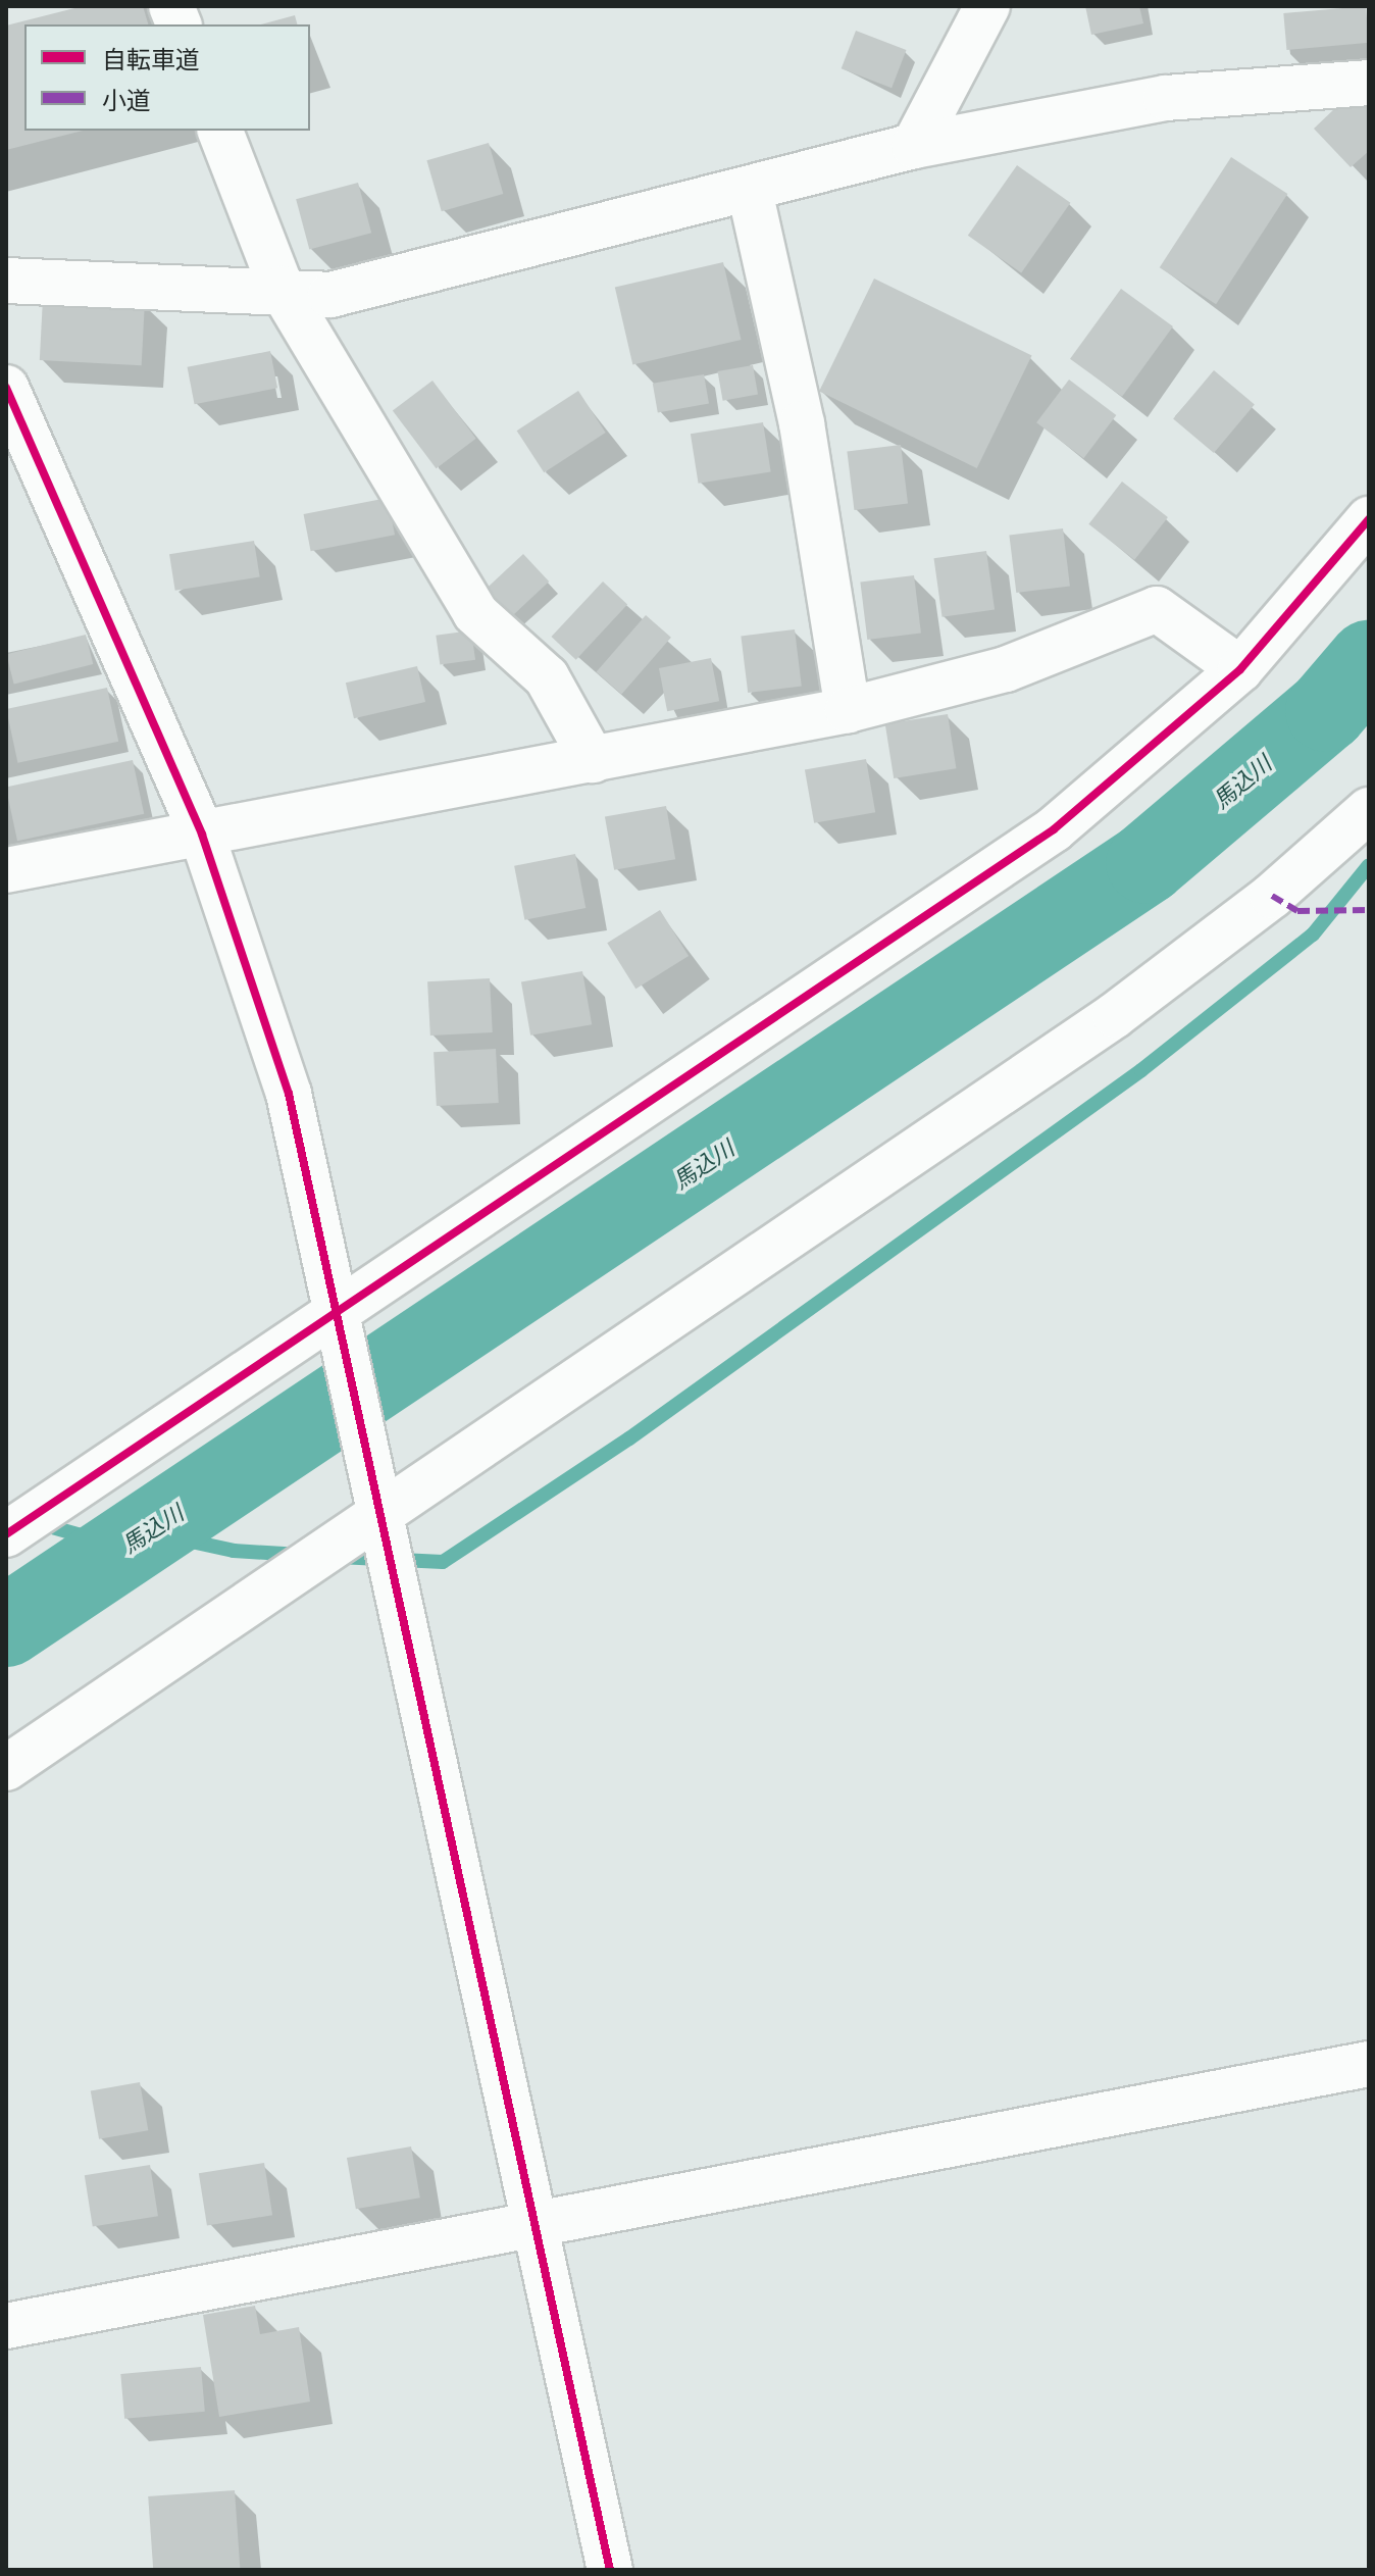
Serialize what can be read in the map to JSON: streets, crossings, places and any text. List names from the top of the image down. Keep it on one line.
{"water":["馬込川"],"legend":["自転車道","小道"]}
